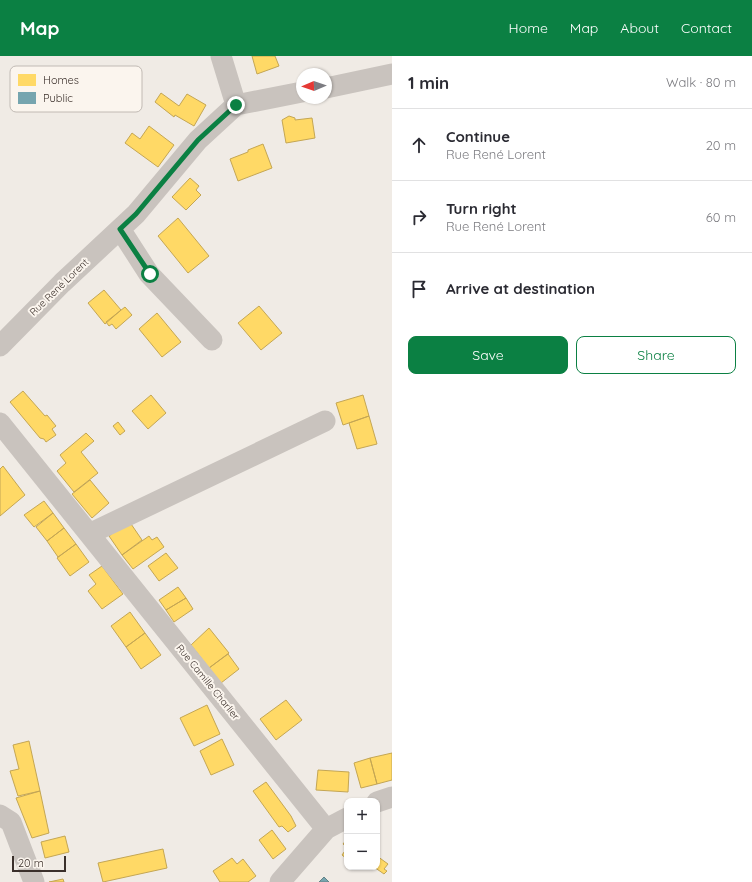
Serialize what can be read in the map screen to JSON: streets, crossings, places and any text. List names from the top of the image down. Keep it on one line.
{"streets":{"street":["Rue René Lorent","Rue Camille Charlier"]},"legend":["Homes","Public"],"scale_bar":"20 m","north":"left","page":{"header":"Map","nav":["Home","Map","About","Contact"],"heading":["1 min","Walk · 80 m"],"list":[["Continue","Rue René Lorent","20 m"],["Turn right","Rue René Lorent","60 m"],"Arrive at destination"],"buttons":["Save","Share"],"map_buttons":["+","−"],"scale":"20 m"}}
